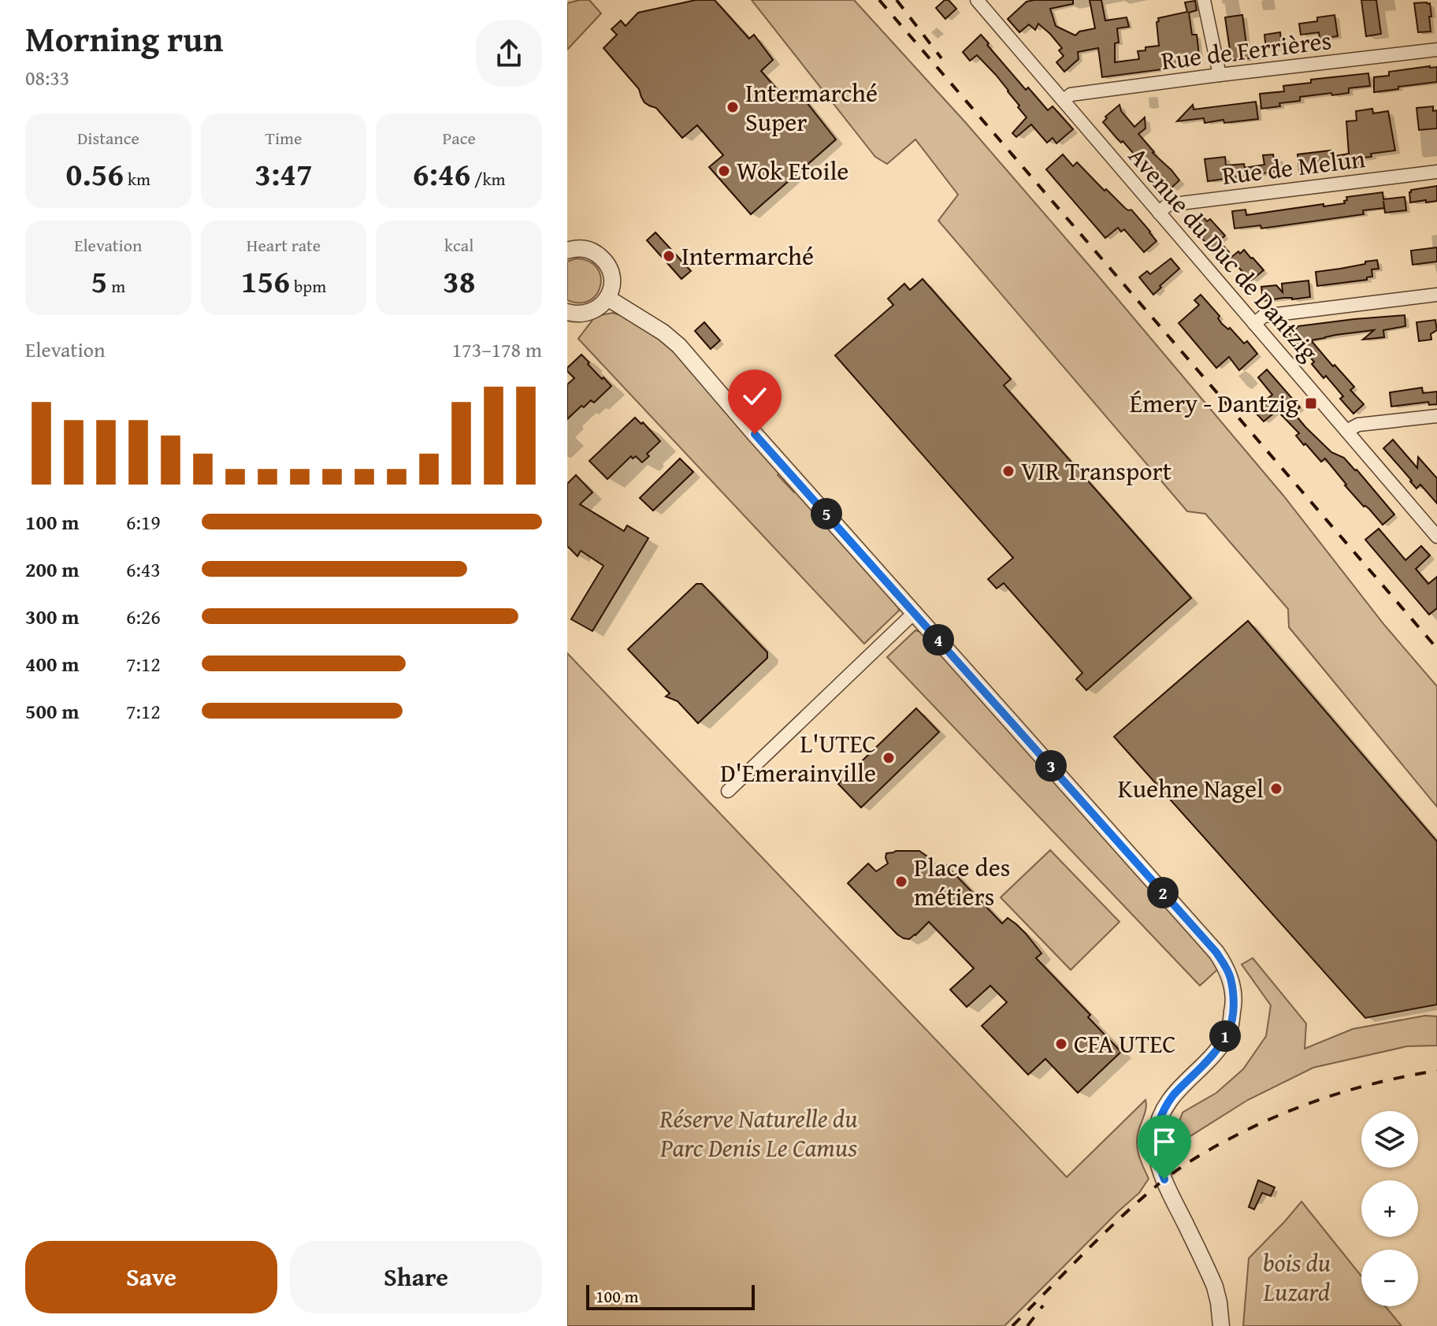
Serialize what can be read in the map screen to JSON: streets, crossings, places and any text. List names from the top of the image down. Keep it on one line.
{"streets":{"street":["Rue de Ferrières","Rue de Melun","Avenue du Duc de Dantzig"]},"crossings":[["Rue de Ferrières","Avenue du Duc de Dantzig"],["Rue de Melun","Avenue du Duc de Dantzig"]],"parks":["Réserve Naturelle du Parc Denis Le Camus","bois du Luzard"],"places":{"other":["Intermarché Super","Wok Etoile","Intermarché","VIR Transport","L'UTEC D'Emerainville","Kuehne Nagel","Place des métiers","CFA UTEC"],"transit":["Émery - Dantzig"]},"scale_bar":"100 m","page":{"heading":["Morning run","08:33"],"stats":[["Distance","0.56 km"],["Time","3:47"],["Pace","6:46 /km"],["Elevation","5 m"],["Heart rate","156 bpm"],["kcal","38"]],"chart":["Elevation","173–178 m"],"list":[{"name":"100 m","note":"6:19"},{"name":"200 m","note":"6:43"},{"name":"300 m","note":"6:26"},{"name":"400 m","note":"7:12"},{"name":"500 m","note":"7:12"}],"pins":["5","4","3","2","1"],"map_buttons":["+","−"],"buttons":["Save","Share"],"scale":"100 m"}}
